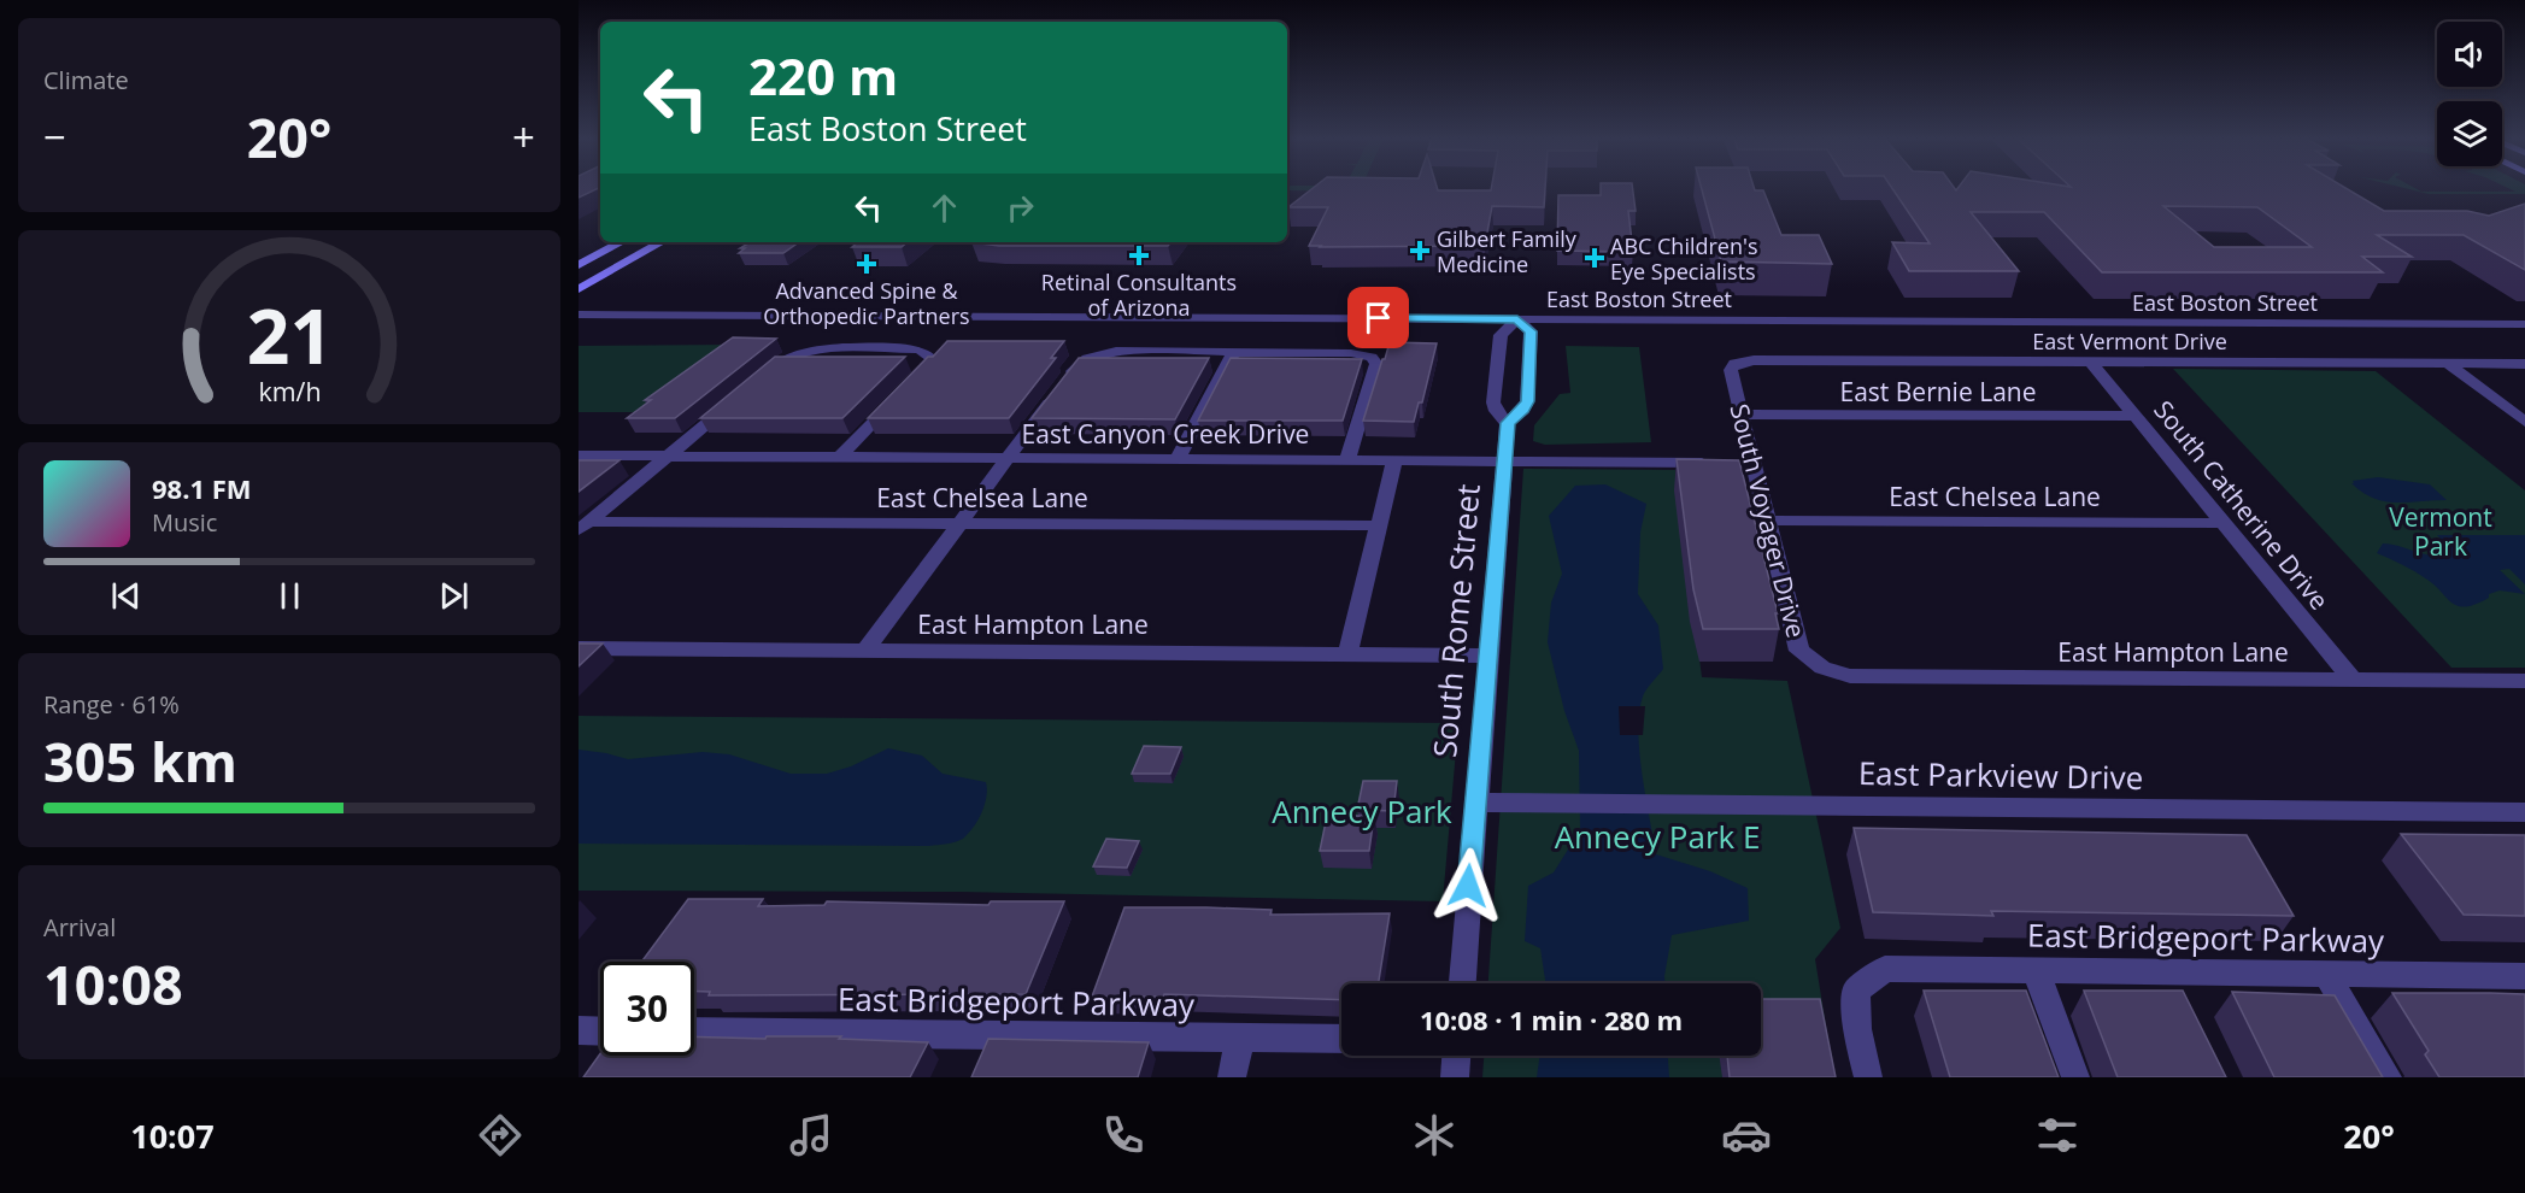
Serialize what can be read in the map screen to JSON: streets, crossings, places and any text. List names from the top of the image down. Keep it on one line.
{"streets":{"street":["East Boston Street","East Vermont Drive","East Bernie Lane","East Canyon Creek Drive","East Chelsea Lane","South Catherine Drive","South Voyager Drive","South Rome Street","East Hampton Lane","East Parkview Drive","East Bridgeport Parkway"]},"crossings":[["East Boston Street","South Rome Street"],["East Vermont Drive","South Catherine Drive"],["East Vermont Drive","South Voyager Drive"],["East Bernie Lane","South Catherine Drive"],["East Bernie Lane","South Voyager Drive"],["East Canyon Creek Drive","South Voyager Drive"],["East Canyon Creek Drive","South Rome Street"],["East Chelsea Lane","South Catherine Drive"],["East Chelsea Lane","South Voyager Drive"],["South Catherine Drive","East Hampton Lane"],["South Voyager Drive","East Hampton Lane"],["South Rome Street","East Hampton Lane"],["South Rome Street","East Parkview Drive"]],"parks":["Vermont Park","Annecy Park","Annecy Park E"],"places":{"health":["Gilbert Family Medicine","Retinal Consultants of Arizona","ABC Children's Eye Specialists","Advanced Spine & Orthopedic Partners"]},"page":{"tile":["Climate",["Range · 61%","305 km"],["Arrival","10:08"]],"turn":["220 m","East Boston Street"],"heat":["−","20°","+"],"song":["98.1 FM","Music"],"limit":"30","trip":"10:08 · 1 min · 280 m","tabs":["10:07","20°"],"gauge":["21","km/h"]}}
